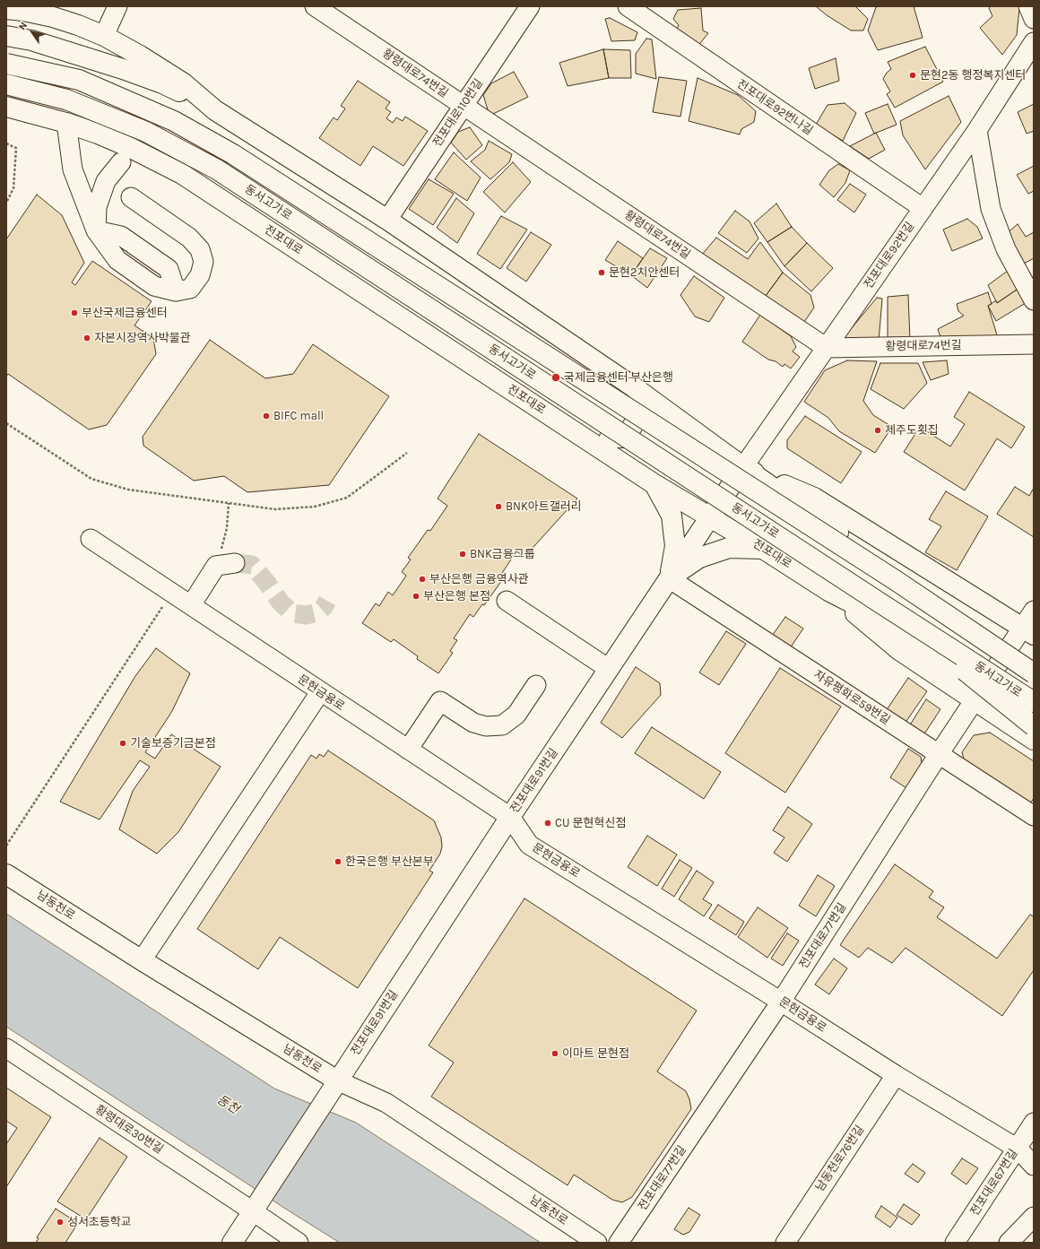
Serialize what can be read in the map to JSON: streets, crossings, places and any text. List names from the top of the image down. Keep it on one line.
{"streets":{"main road":["동서고가로","전포대로","전포대로91번길","남동천로"],"street":["황령대로74번길","전포대로92번나길","전포대로110번길","전포대로92번길","문현금융로","자유평화로59번길","전포대로77번길","황령대로30번길","남동천로76번길","전포대로67번길"]},"crossings":[["황령대로74번길","전포대로110번길"],["황령대로74번길","전포대로92번길"],["전포대로92번나길","전포대로92번길"],["전포대로","전포대로91번길"],["전포대로","전포대로77번길"],["전포대로92번길","전포대로91번길"],["문현금융로","전포대로91번길"],["문현금융로","전포대로77번길"],["문현금융로","남동천로76번길"],["문현금융로","전포대로67번길"],["자유평화로59번길","전포대로91번길"],["자유평화로59번길","전포대로77번길"],["전포대로91번길","남동천로"],["전포대로91번길","황령대로30번길"]],"water":["동천"],"places":["문현2동 행정복지센터","문현2치안센터","부산국제금융센터","자본시장역사박물관","국제금융센터·부산은행","BIFC mall","제주도횟집","BNK아트갤러리","BNK금융그룹","부산은행 금융역사관","부산은행 본점","기술보증기금본점","CU 문현혁신점","한국은행 부산본부","이마트 문현점","성서초등학교"],"north":"top left"}
